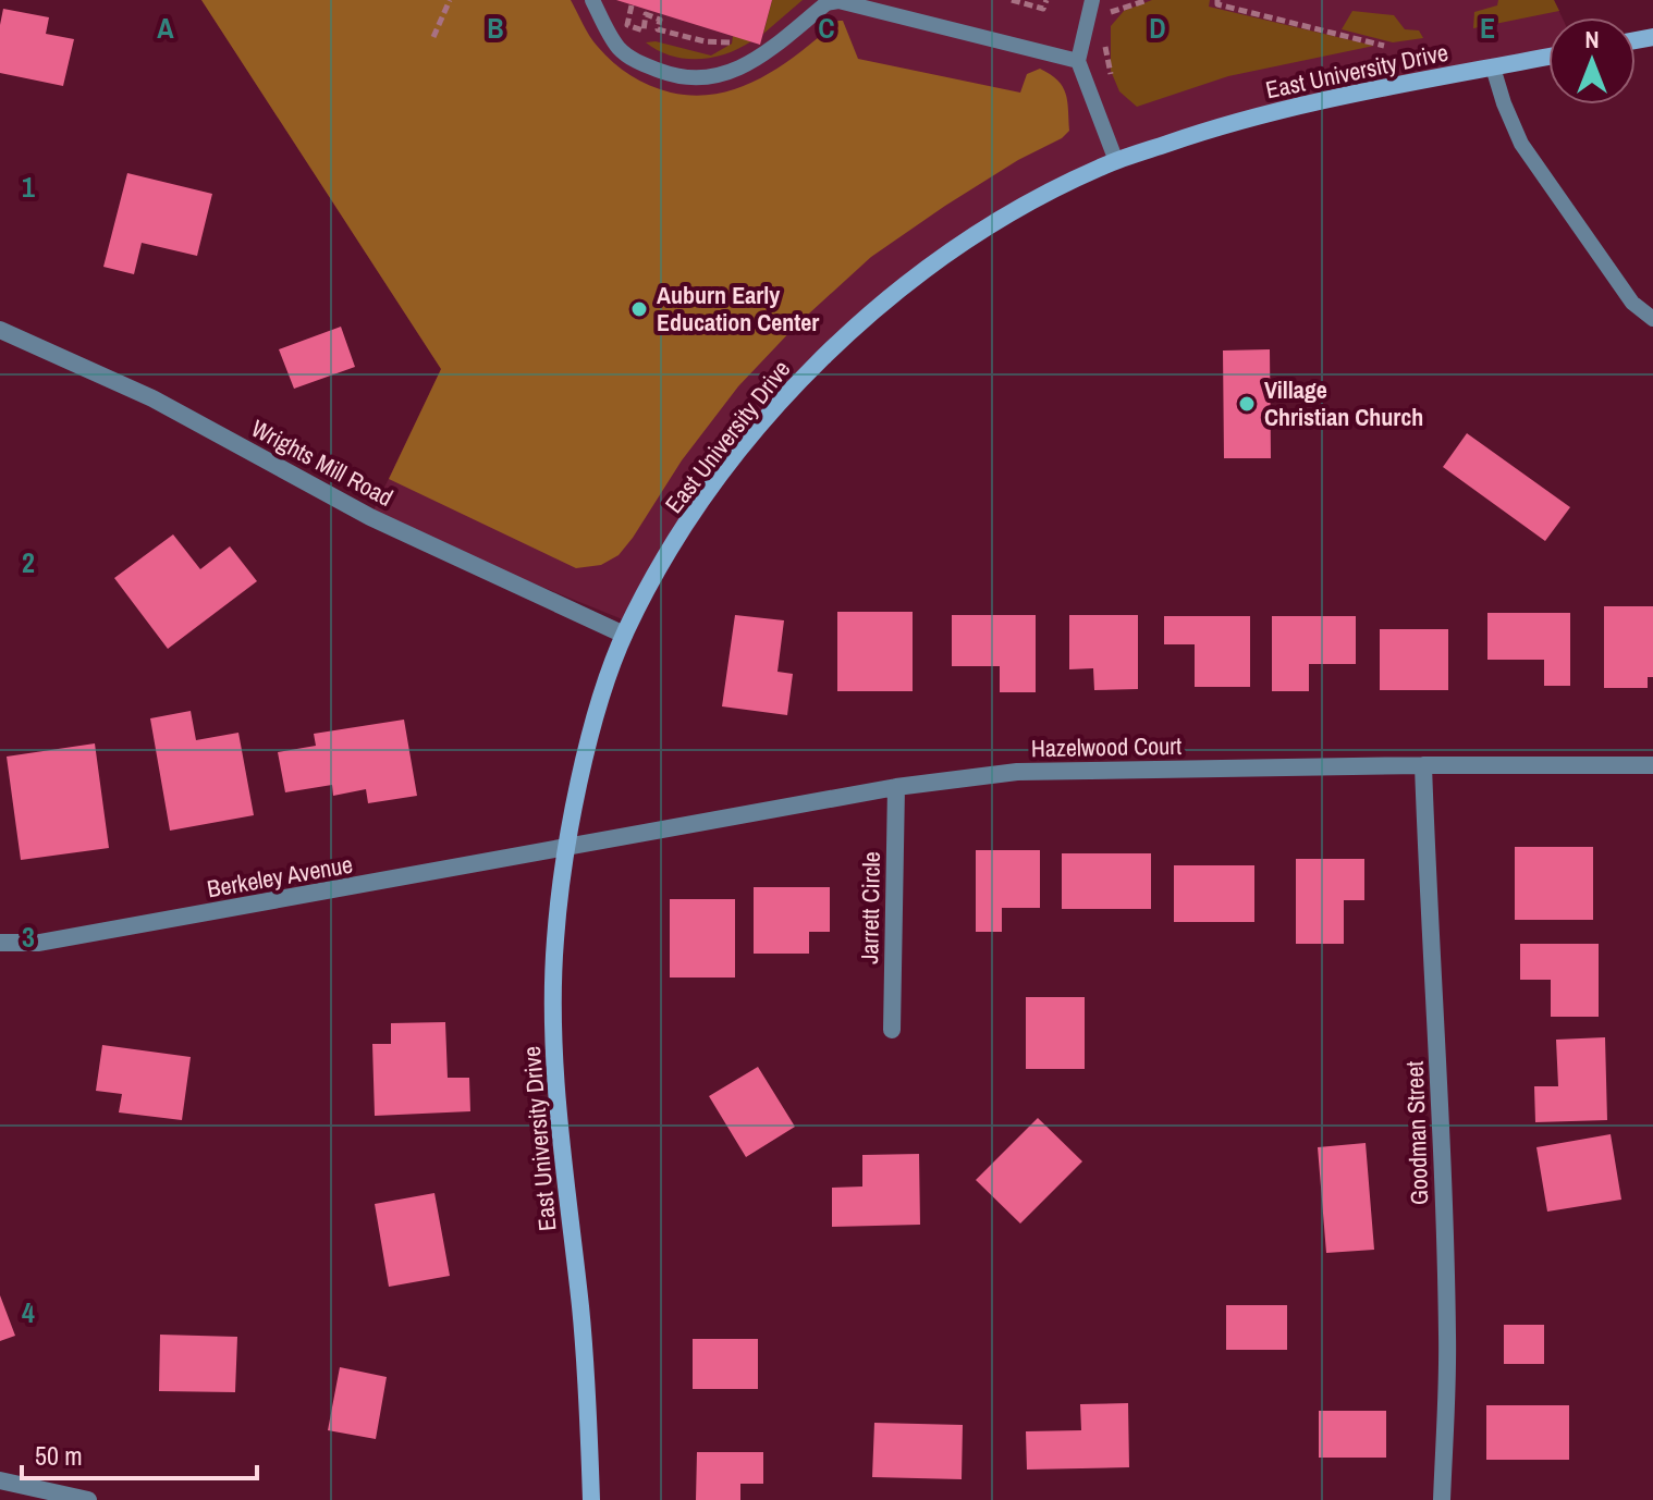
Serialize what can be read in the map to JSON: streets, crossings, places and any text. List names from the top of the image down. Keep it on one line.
{"streets":{"main road":["East University Drive"],"street":["Wrights Mill Road","Hazelwood Court","Berkeley Avenue","Jarrett Circle","Goodman Street"]},"crossings":[["East University Drive","Wrights Mill Road"],["East University Drive","Hazelwood Court"],["East University Drive","Berkeley Avenue"],["Hazelwood Court","Berkeley Avenue"],["Hazelwood Court","Jarrett Circle"],["Hazelwood Court","Goodman Street"]],"places":["Auburn Early Education Center","Village Christian Church"],"scale_bar":"50 m","north":"top","grid":{"columns":["A","B","C","D","E"],"rows":["1","2","3","4"]}}
